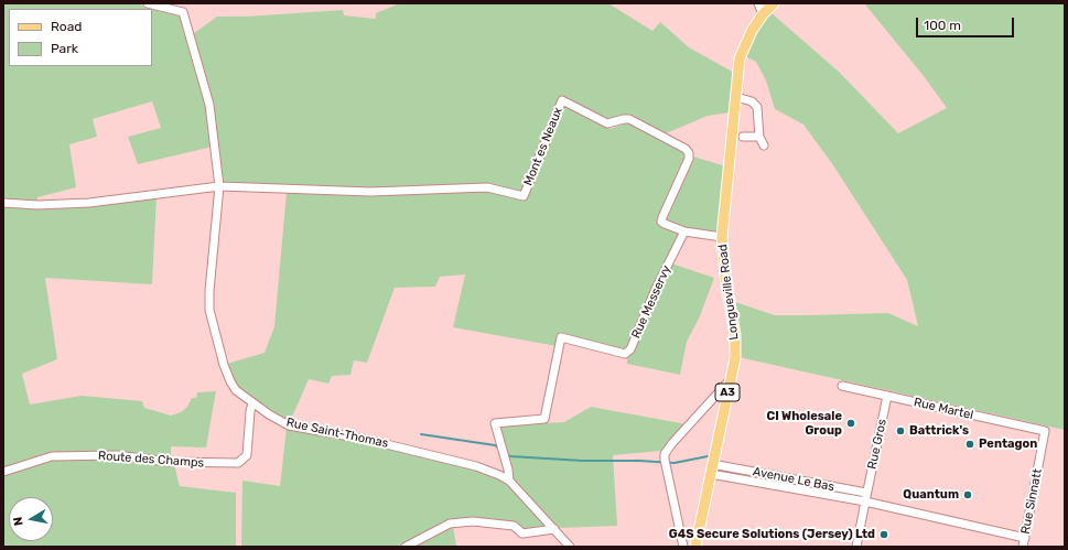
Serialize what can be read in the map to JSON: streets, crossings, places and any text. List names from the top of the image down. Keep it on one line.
{"streets":{"main road":["Longueville Road","A3"],"street":["Mont es Neaux","Rue Messervy","Rue Martel","Rue Saint-Thomas","Rue Gros","Route des Champs","Avenue Le Bas","Rue Sinnatt"]},"crossings":[["Mont es Neaux","Longueville Road"],["Mont es Neaux","Rue Messervy"],["Mont es Neaux","Rue Saint-Thomas"],["Longueville Road","A3"],["Longueville Road","Avenue Le Bas"],["Rue Messervy","Rue Saint-Thomas"],["Rue Martel","Rue Gros"],["Rue Martel","Rue Sinnatt"],["Rue Saint-Thomas","Route des Champs"],["Rue Gros","Avenue Le Bas"],["Avenue Le Bas","Rue Sinnatt"]],"places":["CI Wholesale Group","Battrick's","Pentagon","Quantum","G4S Secure Solutions (Jersey) Ltd"],"legend":["Road","Park"],"scale_bar":"100 m","north":"left"}
